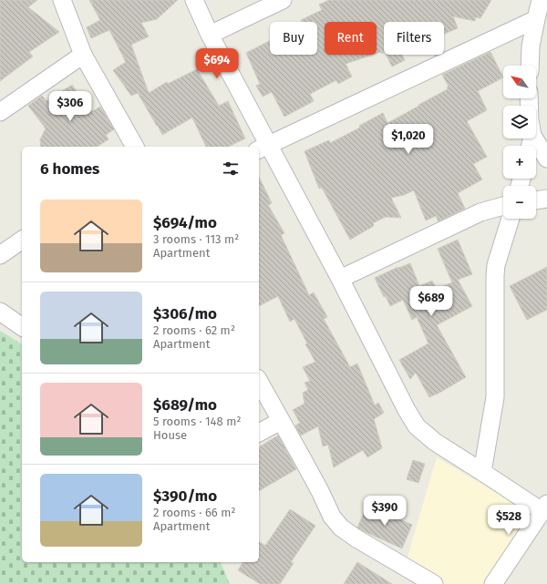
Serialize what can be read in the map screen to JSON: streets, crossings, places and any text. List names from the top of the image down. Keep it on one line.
{"north":"top left","page":{"chip":["Buy","Rent","Filters"],"price":["$694","$306","$1,020","$689","$390","$528"],"map_buttons":["+","−"],"heading":"6 homes","list":[{"name":"$694/mo","note":"3 rooms · 113 m² · Apartment"},{"name":"$306/mo","note":"2 rooms · 62 m² · Apartment"},{"name":"$689/mo","note":"5 rooms · 148 m² · House"},{"name":"$390/mo","note":"2 rooms · 66 m² · Apartment"}]}}
